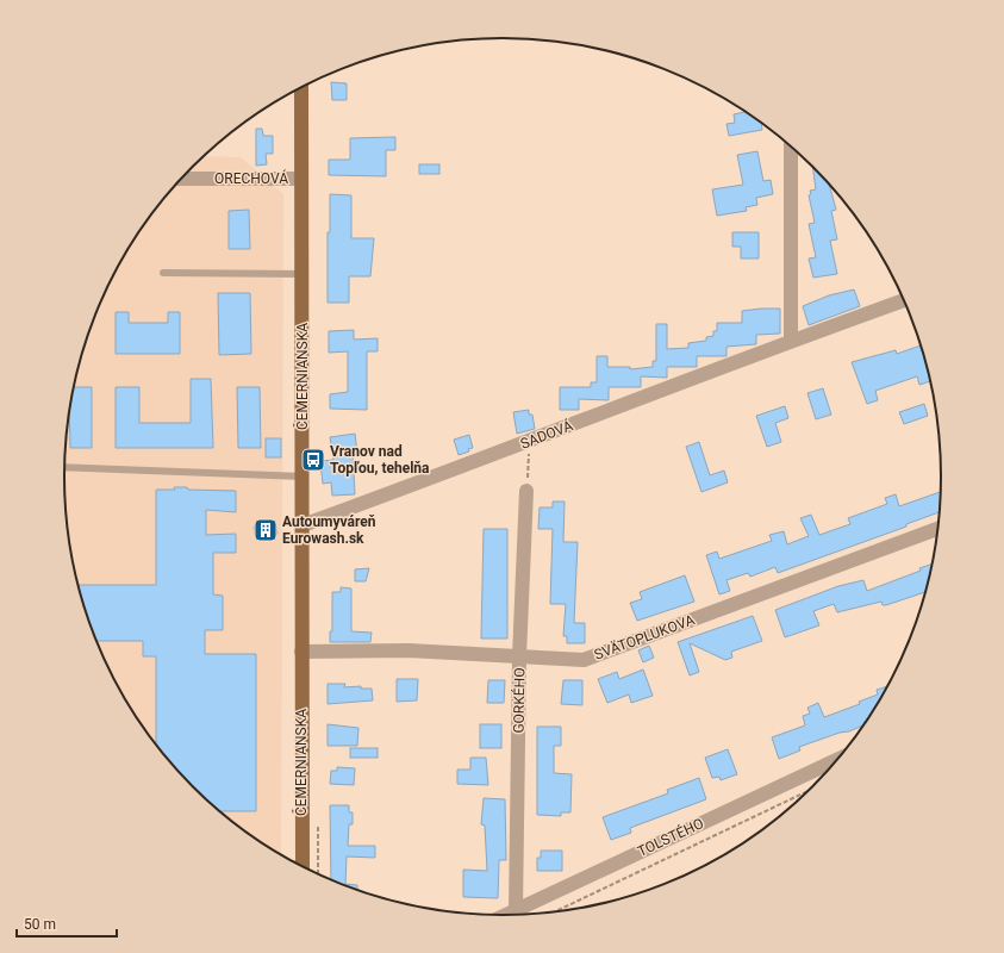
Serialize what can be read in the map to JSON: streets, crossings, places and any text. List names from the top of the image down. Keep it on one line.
{"streets":{"main road":["ČEMERNIANSKA"],"street":["ORECHOVÁ","SADOVÁ","SVÄTOPLUKOVA","GORKÉHO","TOLSTÉHO"]},"crossings":[["ORECHOVÁ","ČEMERNIANSKA"],["ČEMERNIANSKA","SADOVÁ"],["ČEMERNIANSKA","SVÄTOPLUKOVA"],["SVÄTOPLUKOVA","GORKÉHO"],["GORKÉHO","TOLSTÉHO"]],"places":{"bus stop":["Vranov nad Topľou, tehelňa"],"building":["Autoumyváreň Eurowash.sk"]},"scale_bar":"50 m"}
